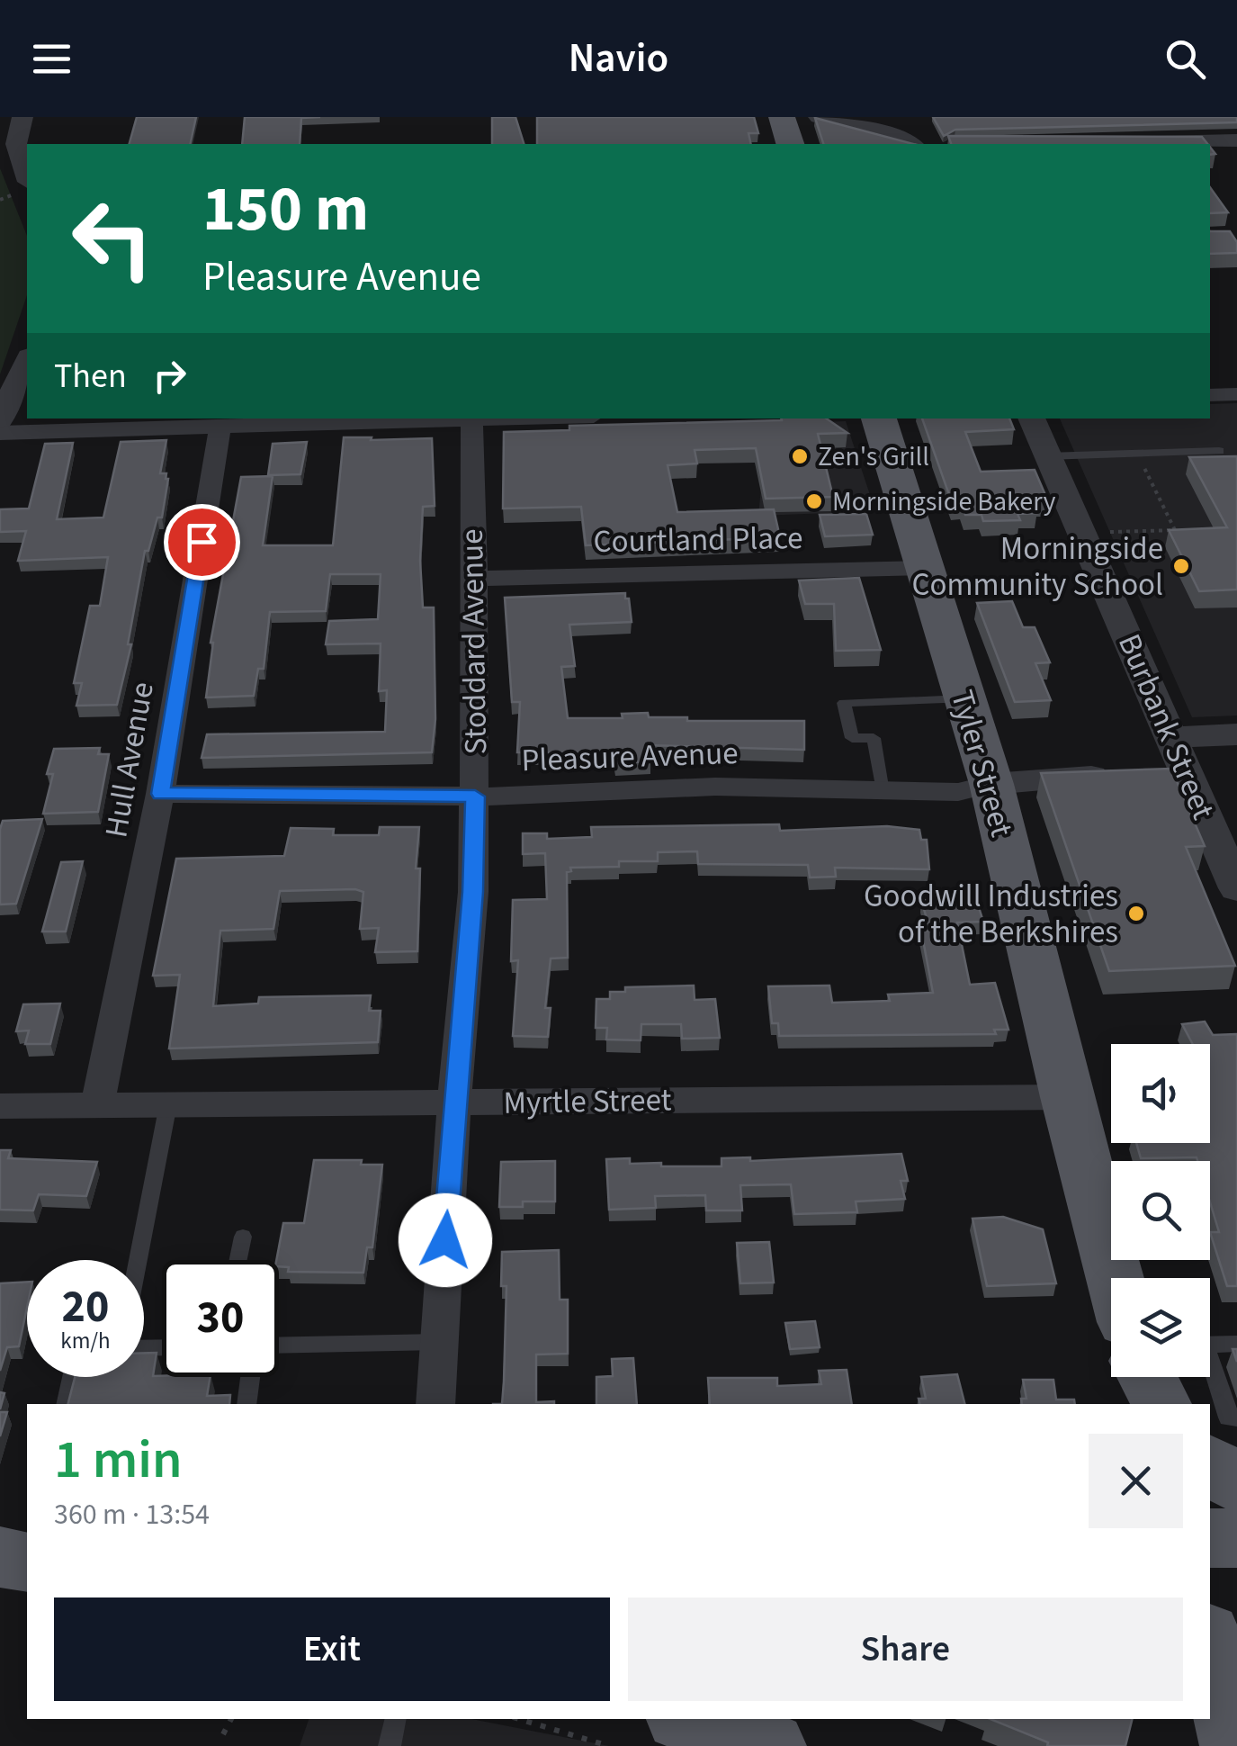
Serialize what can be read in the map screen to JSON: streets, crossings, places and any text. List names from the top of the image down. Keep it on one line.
{"streets":{"main road":["Tyler Street"],"street":["Courtland Place","Stoddard Avenue","Burbank Street","Pleasure Avenue","Hull Avenue","Myrtle Street"]},"crossings":[["Courtland Place","Stoddard Avenue"],["Courtland Place","Tyler Street"],["Stoddard Avenue","Pleasure Avenue"],["Stoddard Avenue","Myrtle Street"],["Pleasure Avenue","Hull Avenue"],["Pleasure Avenue","Tyler Street"],["Hull Avenue","Myrtle Street"],["Tyler Street","Myrtle Street"]],"places":["Zen's Grill","Morningside Bakery","Morningside Community School","Goodwill Industries of the Berkshires"],"page":{"header":"Navio","turn":["150 m","Pleasure Avenue"],"then":"Then","speed":"20 km/h","limit":"30","heading":["1 min","360 m · 13:54"],"buttons":["Exit","Share"]}}
